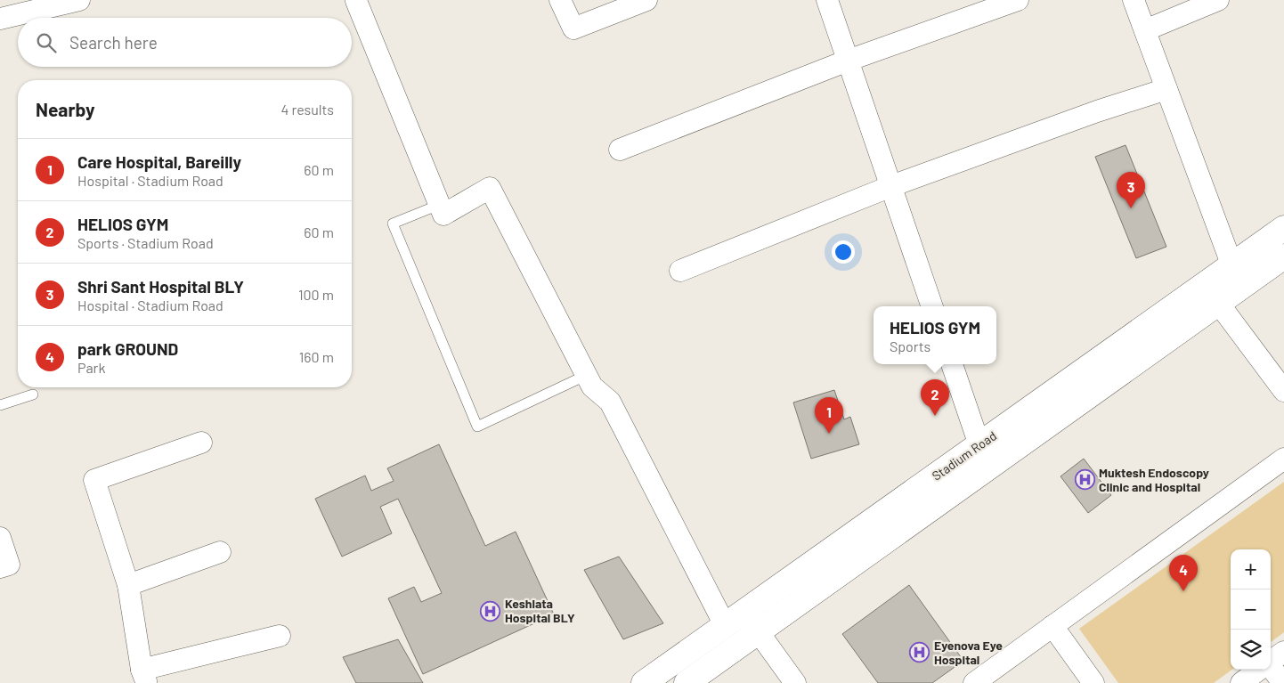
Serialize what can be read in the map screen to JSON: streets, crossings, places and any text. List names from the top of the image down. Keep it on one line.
{"streets":{"main road":["Stadium Road"]},"places":{"hospital":["Muktesh Endoscopy Clinic and Hospital","Keshlata Hospital BLY","Eyenova Eye Hospital"]},"page":{"search":"Search here","heading":["Nearby","4 results"],"list":[{"mark":"1","name":"Care Hospital, Bareilly","note":"Hospital · Stadium Road","value":"60 m"},{"mark":"2","name":"HELIOS GYM","note":"Sports · Stadium Road","value":"60 m"},{"mark":"3","name":"Shri Sant Hospital BLY","note":"Hospital · Stadium Road","value":"100 m"},{"mark":"4","name":"park GROUND","note":"Park","value":"160 m"}],"pins":["3","2","1","4"],"popup":["HELIOS GYM","Sports"],"map_buttons":["+","−"]}}
